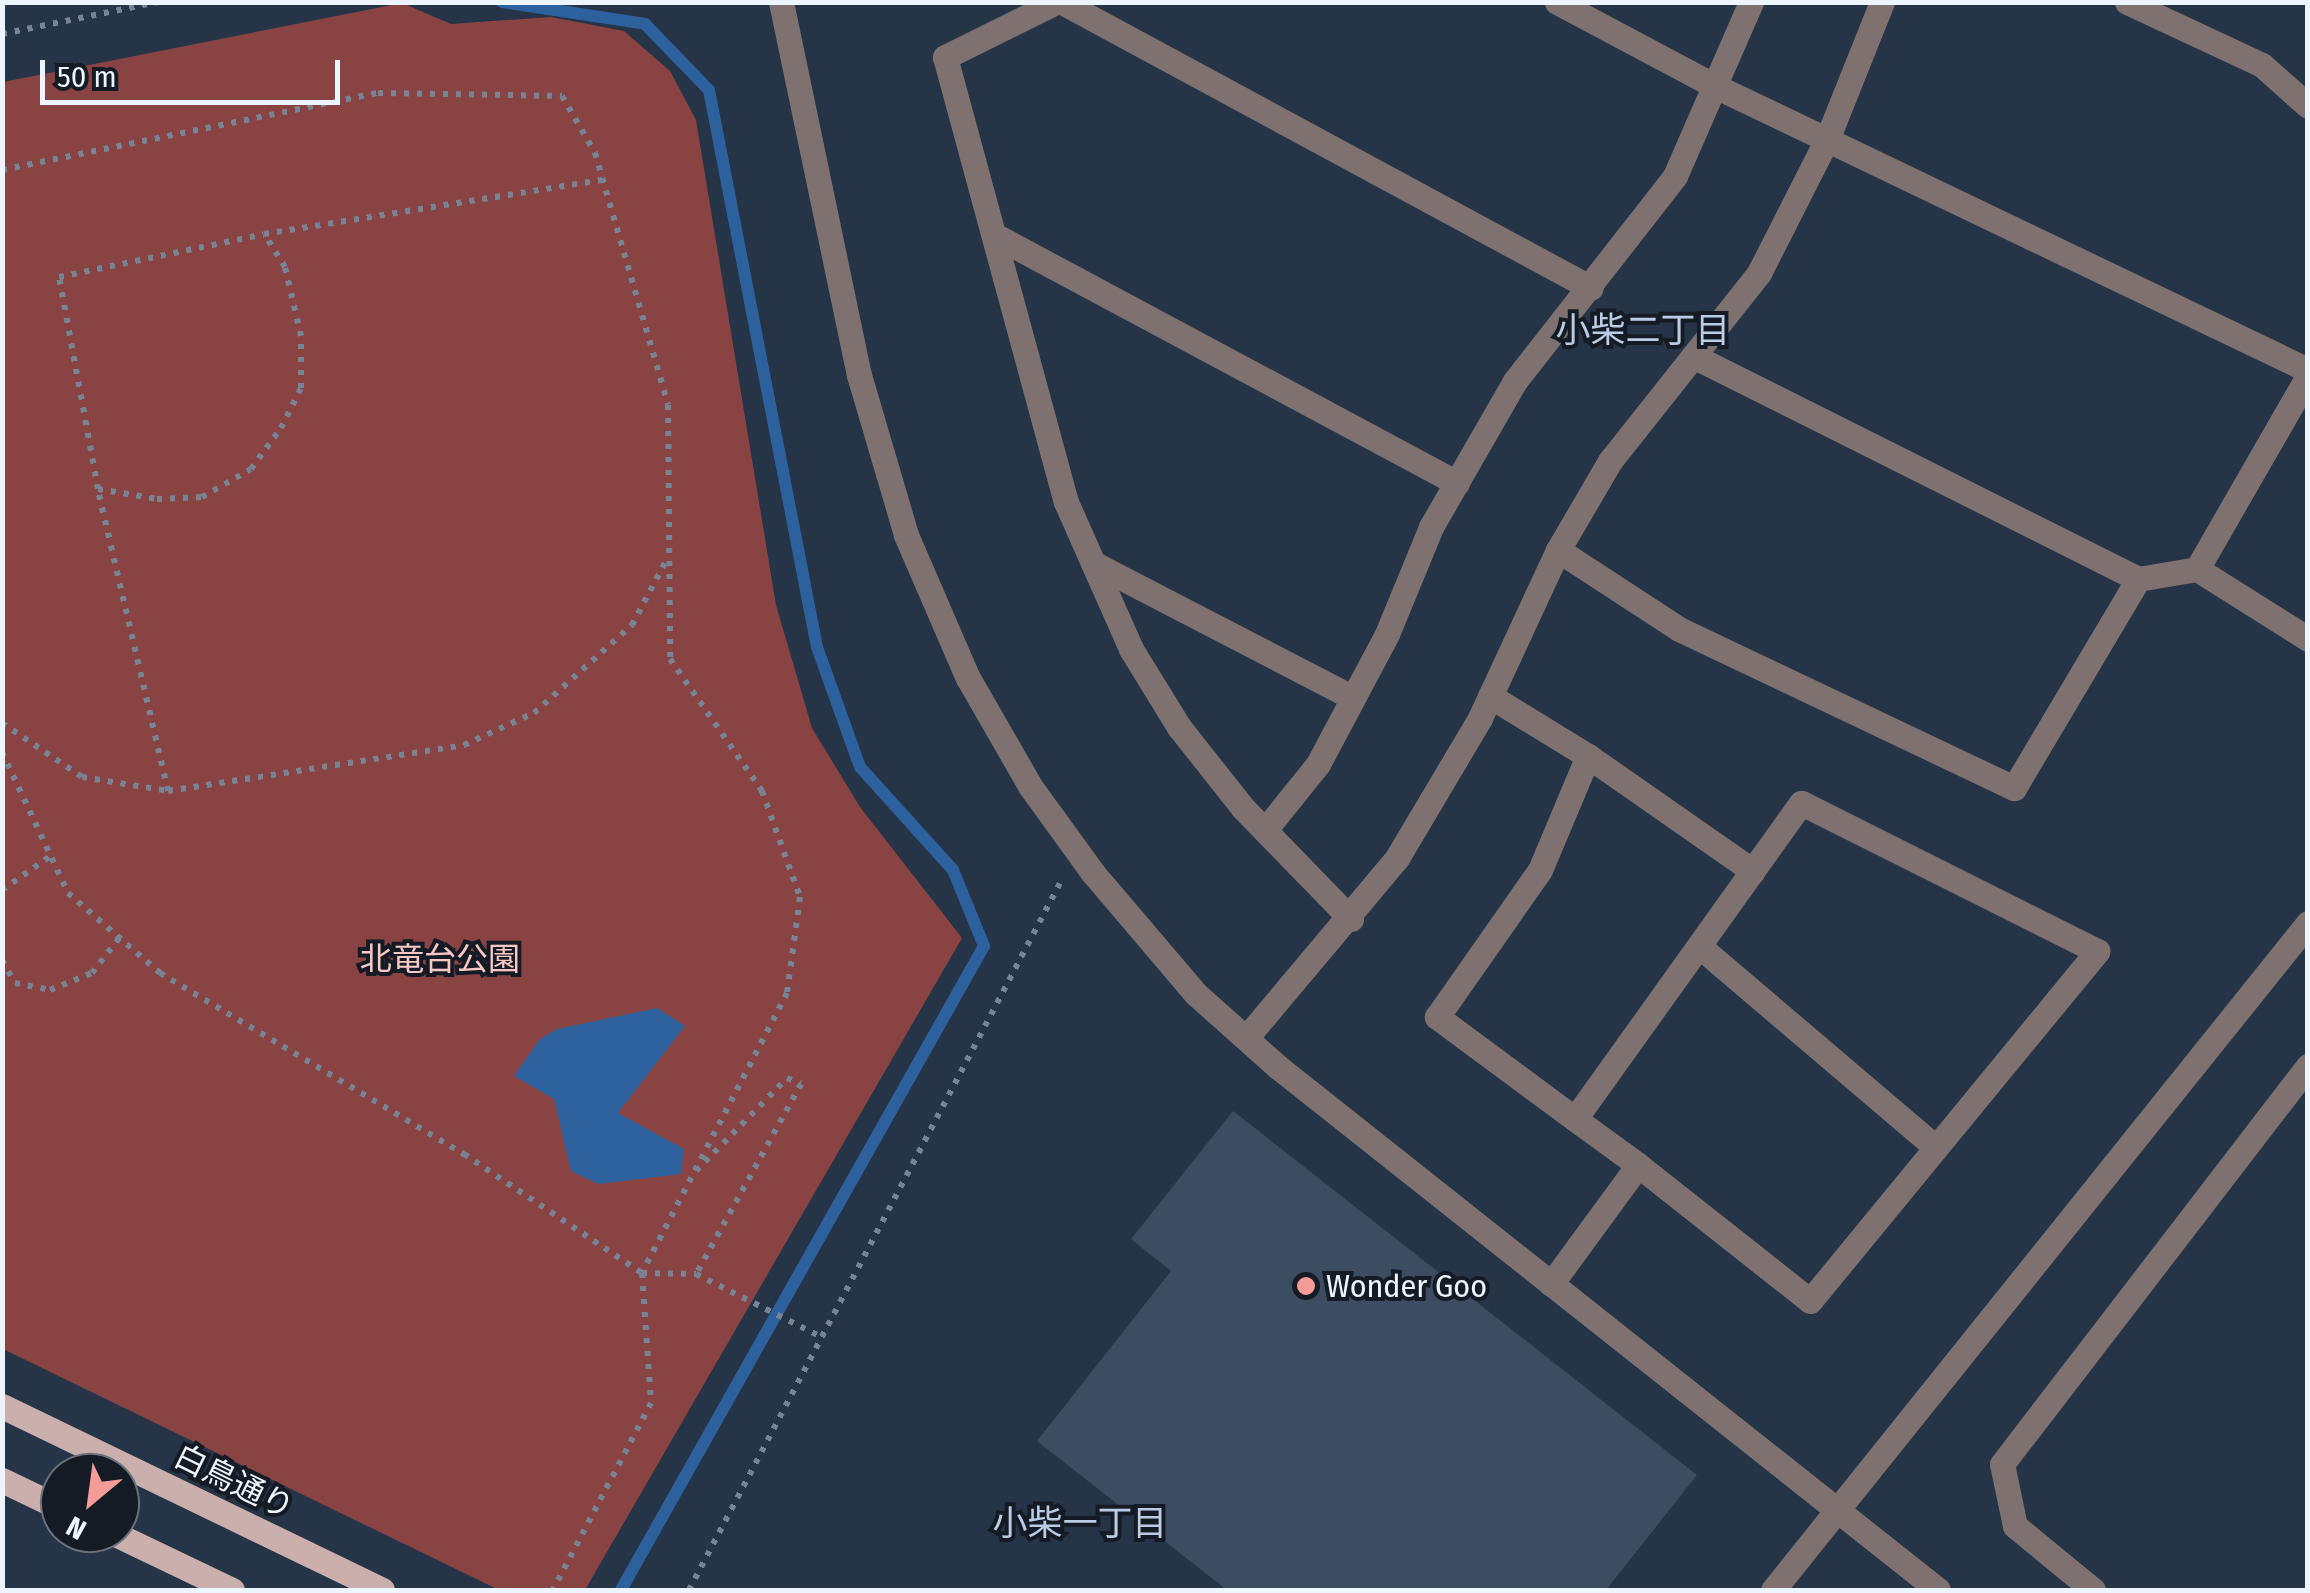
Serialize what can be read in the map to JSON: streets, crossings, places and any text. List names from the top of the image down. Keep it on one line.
{"streets":{"main road":["白鳥通り"]},"districts":["小柴二丁目","小柴一丁目"],"parks":["北竜台公園"],"places":["Wonder Goo"],"scale_bar":"50 m","north":"bottom left"}
